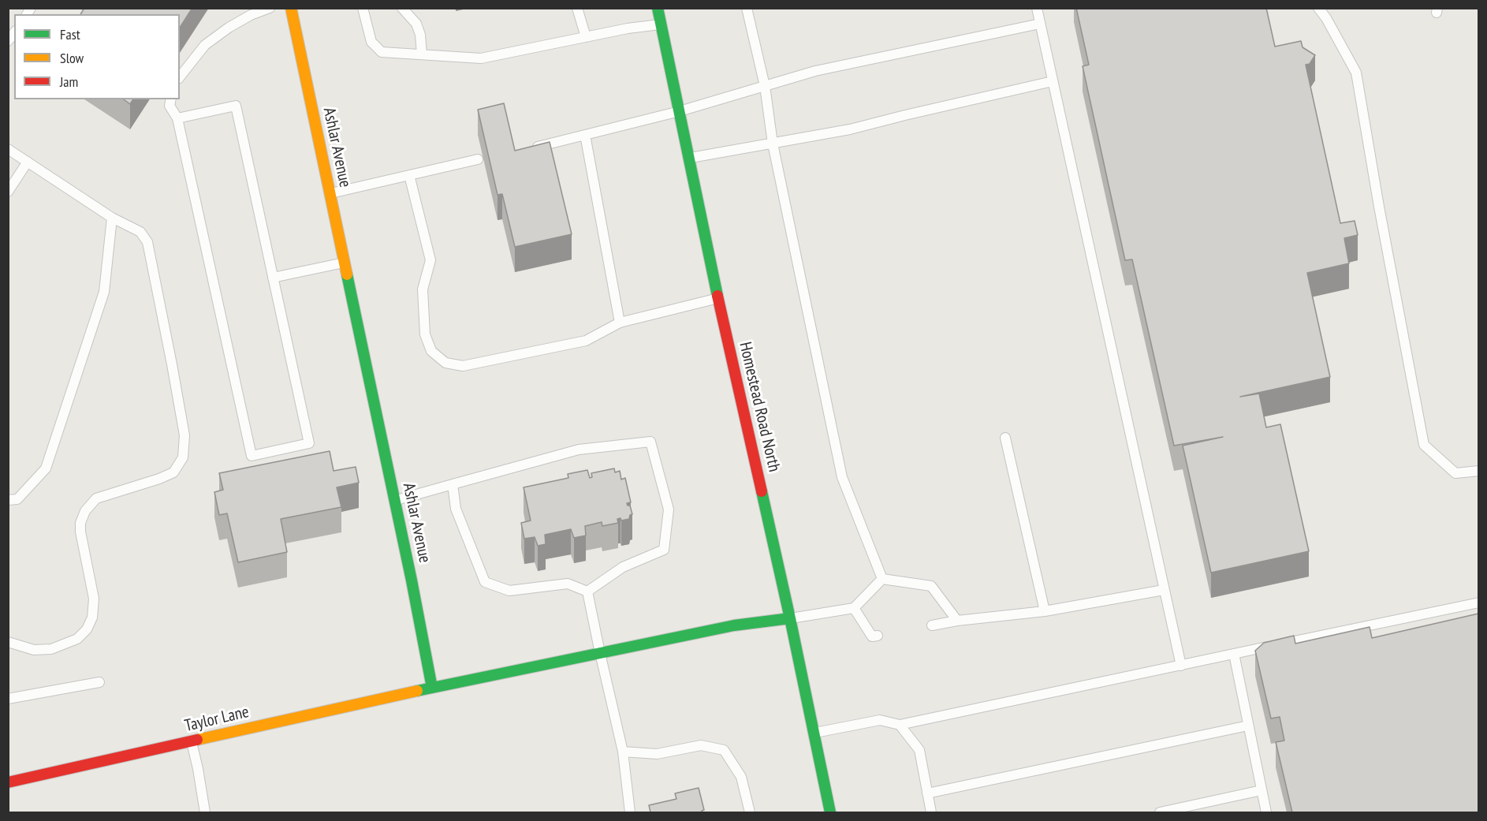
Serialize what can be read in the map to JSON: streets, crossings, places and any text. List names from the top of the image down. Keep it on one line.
{"streets":{"street":["Ashlar Avenue","Homestead Road North","Taylor Lane"]},"crossings":[["Ashlar Avenue","Taylor Lane"]],"legend":["Fast","Slow","Jam"]}
